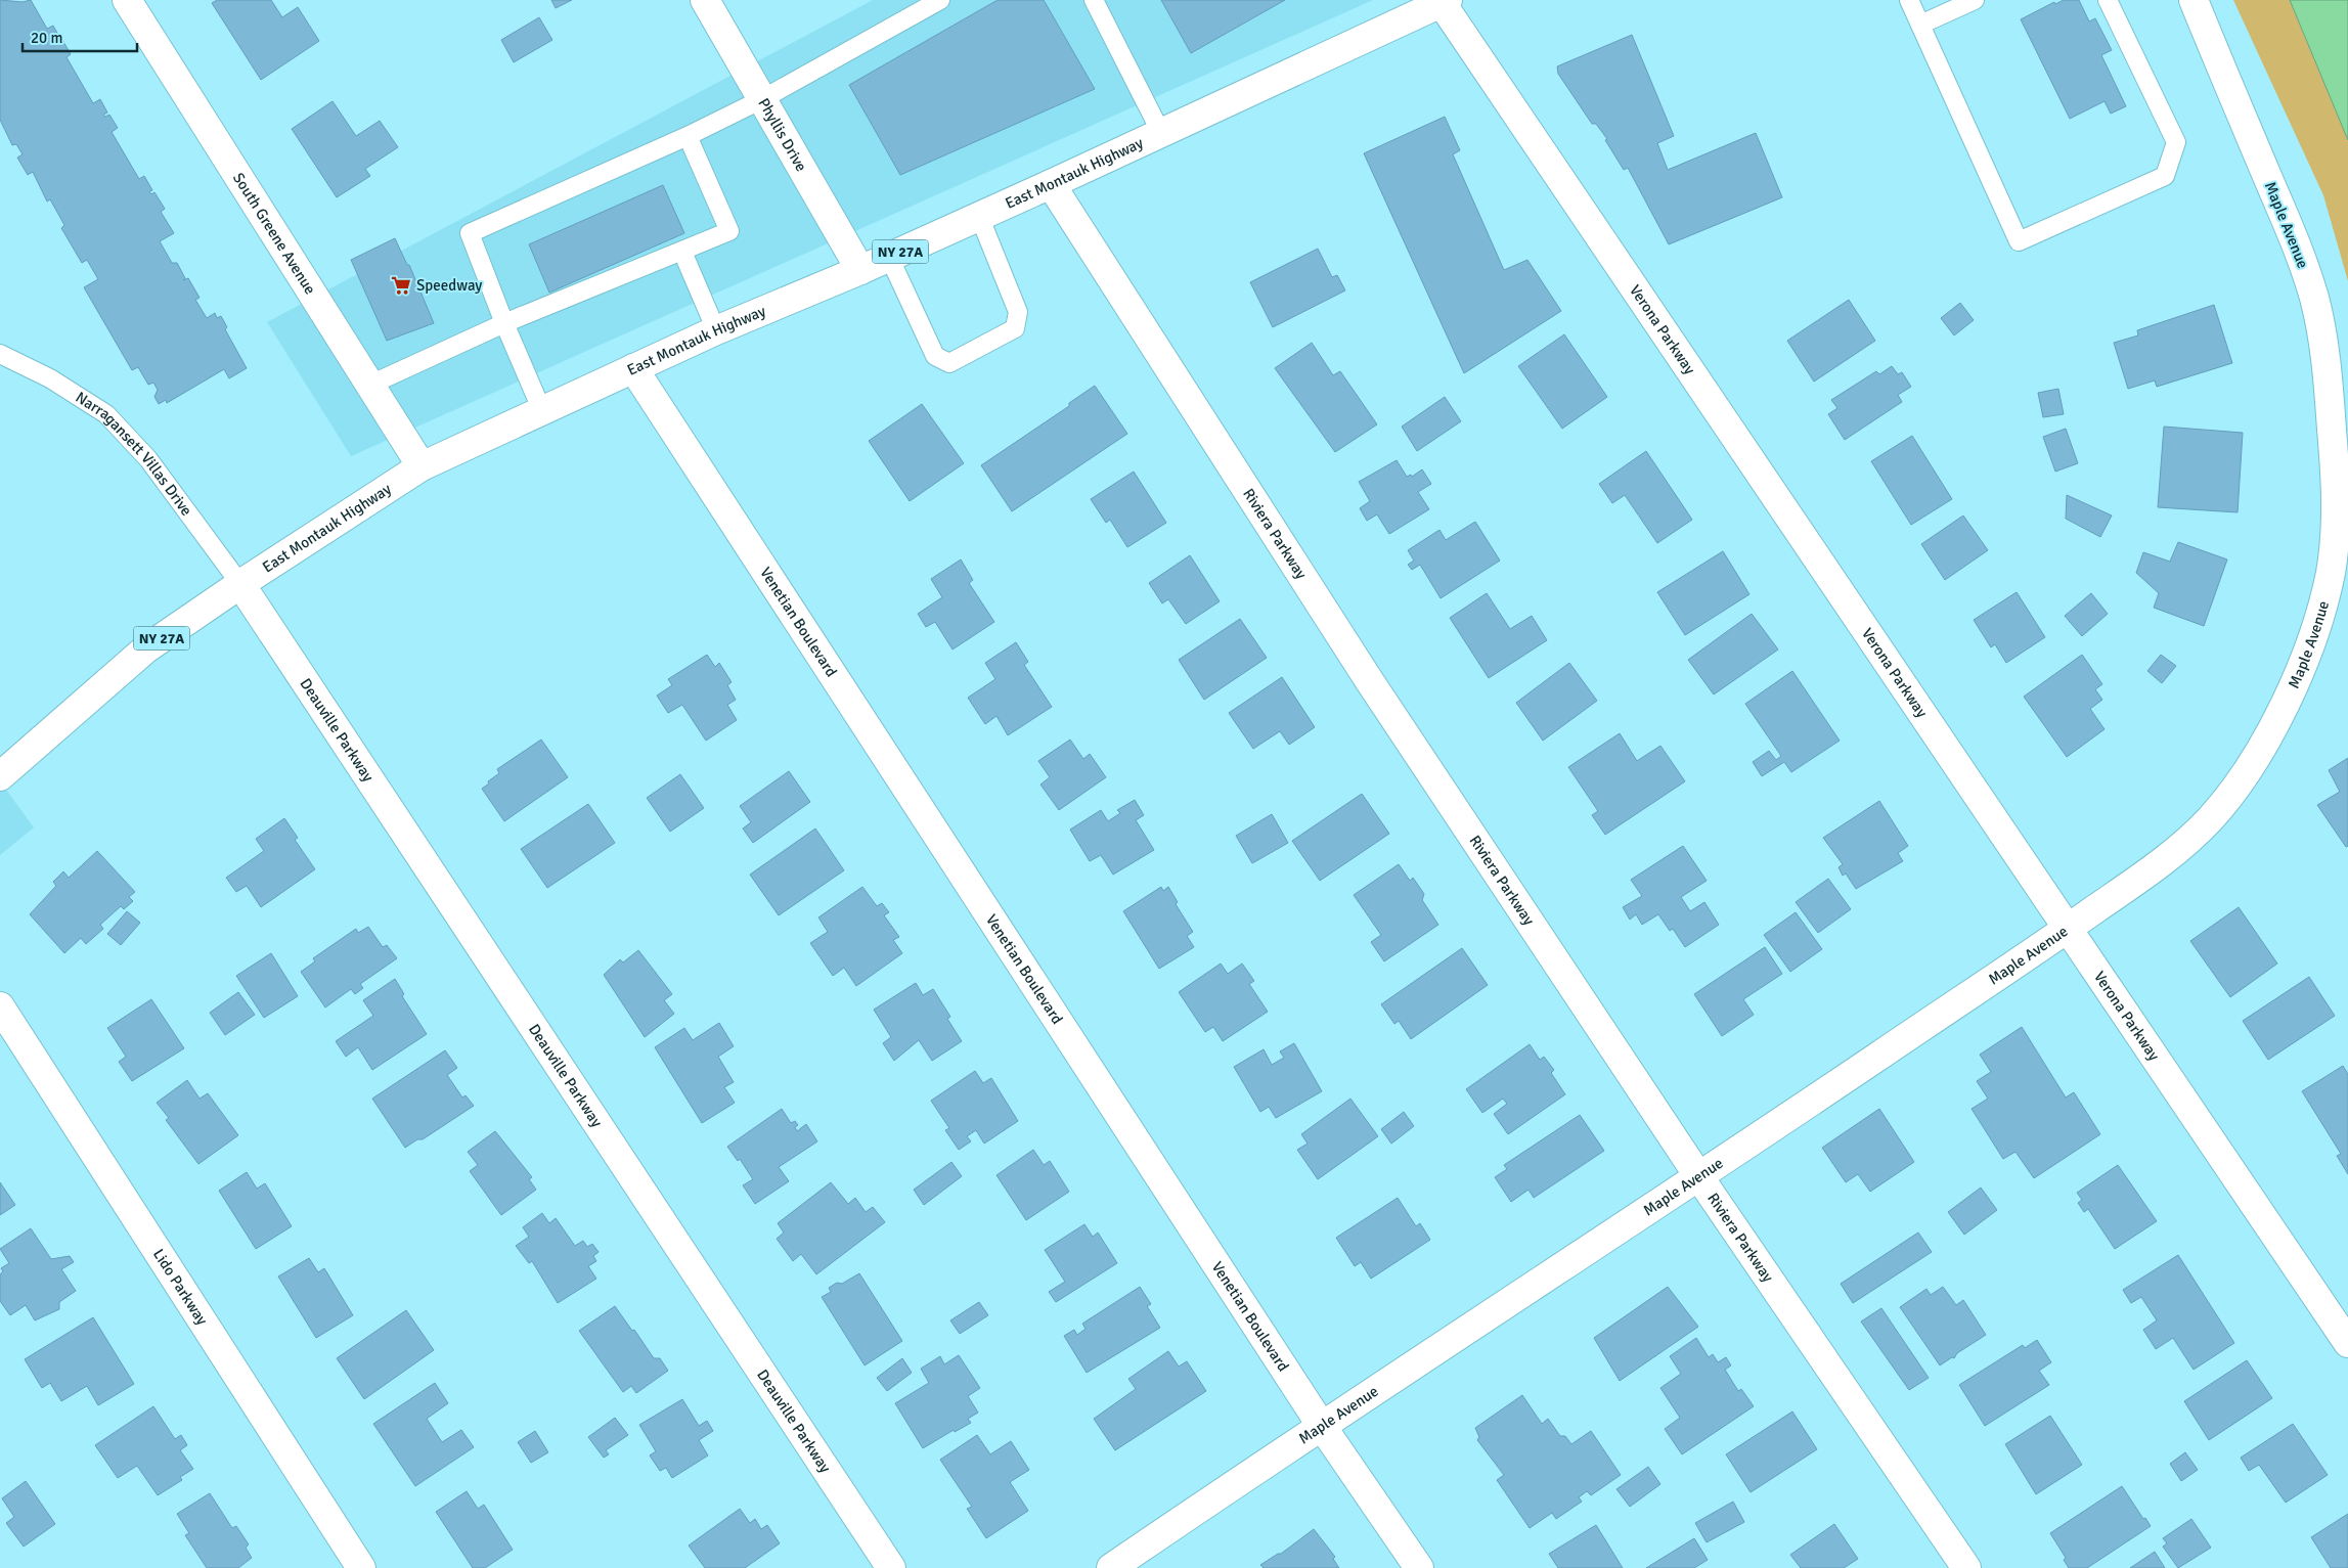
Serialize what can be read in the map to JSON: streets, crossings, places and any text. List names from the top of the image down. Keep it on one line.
{"streets":{"street":["Phyllis Drive","East Montauk Highway","Maple Avenue","South Greene Avenue","NY 27A","Verona Parkway","Riviera Parkway","Venetian Boulevard","Deauville Parkway","Lido Parkway"],"lane":["Narragansett Villas Drive"]},"crossings":[["Phyllis Drive","East Montauk Highway"],["East Montauk Highway","South Greene Avenue"],["East Montauk Highway","Verona Parkway"],["East Montauk Highway","Narragansett Villas Drive"],["East Montauk Highway","Riviera Parkway"],["East Montauk Highway","Venetian Boulevard"],["East Montauk Highway","Deauville Parkway"],["Maple Avenue","Verona Parkway"],["Maple Avenue","Riviera Parkway"],["Maple Avenue","Venetian Boulevard"],["Narragansett Villas Drive","Deauville Parkway"]],"places":{"supermarket":["Speedway"]},"scale_bar":"20 m"}
